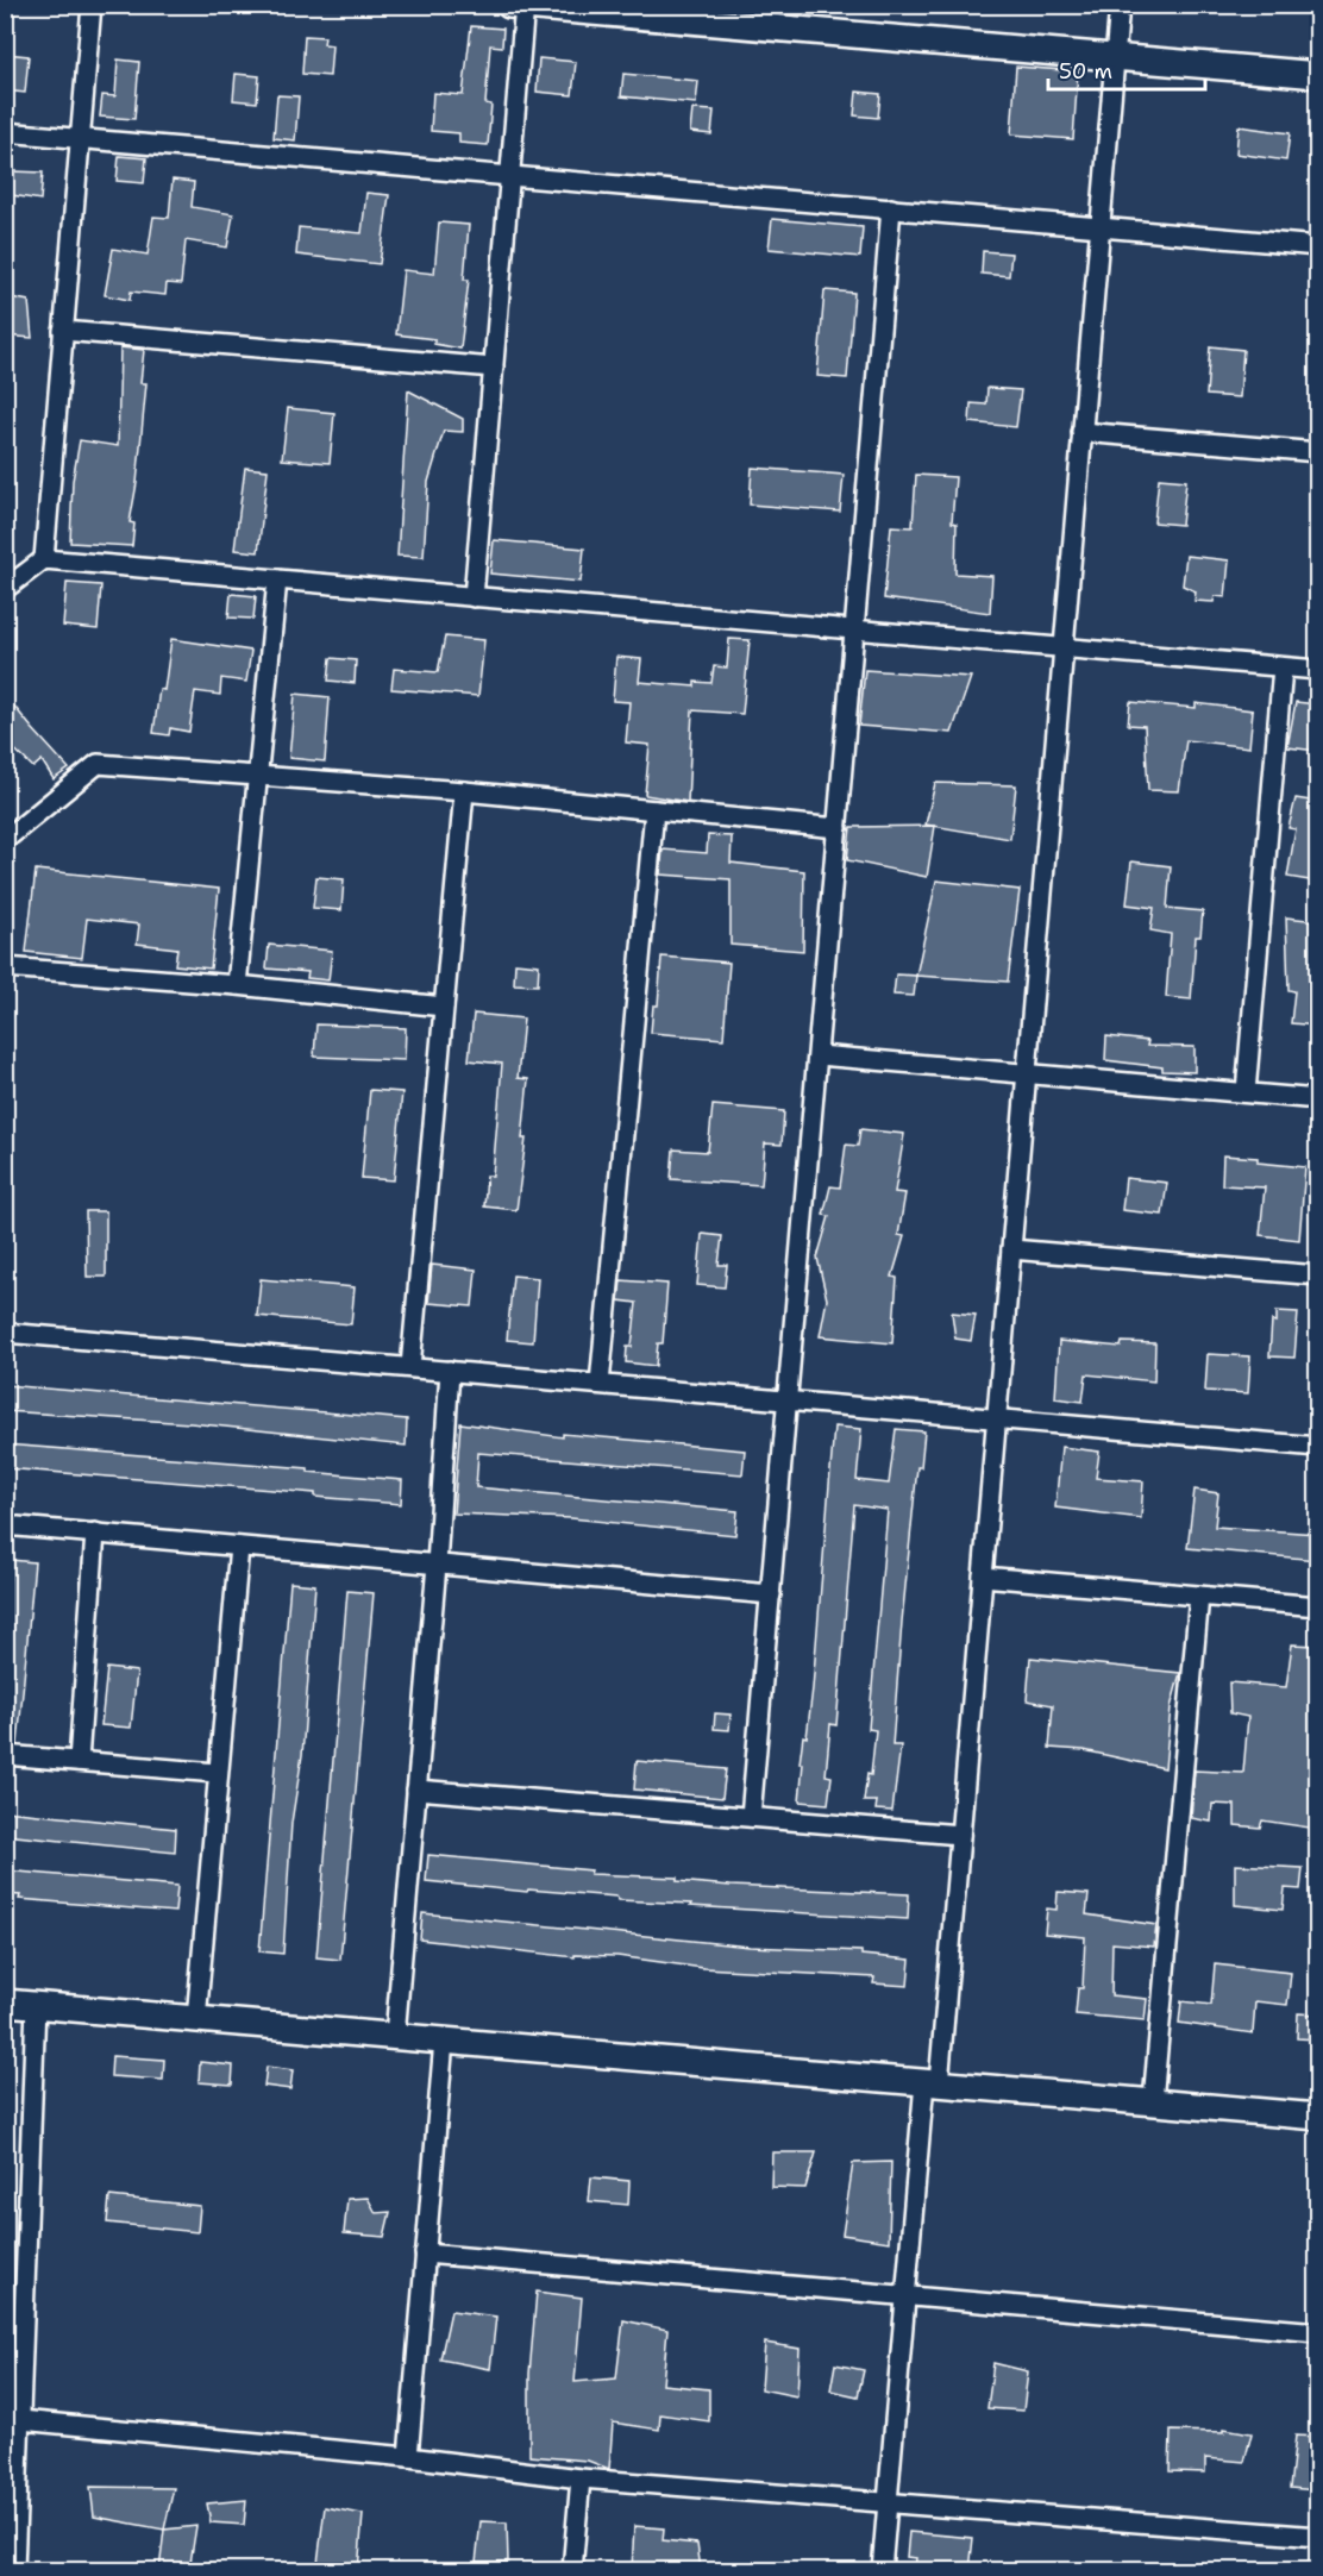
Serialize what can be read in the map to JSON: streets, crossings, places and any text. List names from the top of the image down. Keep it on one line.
{"scale_bar":"50 m"}
